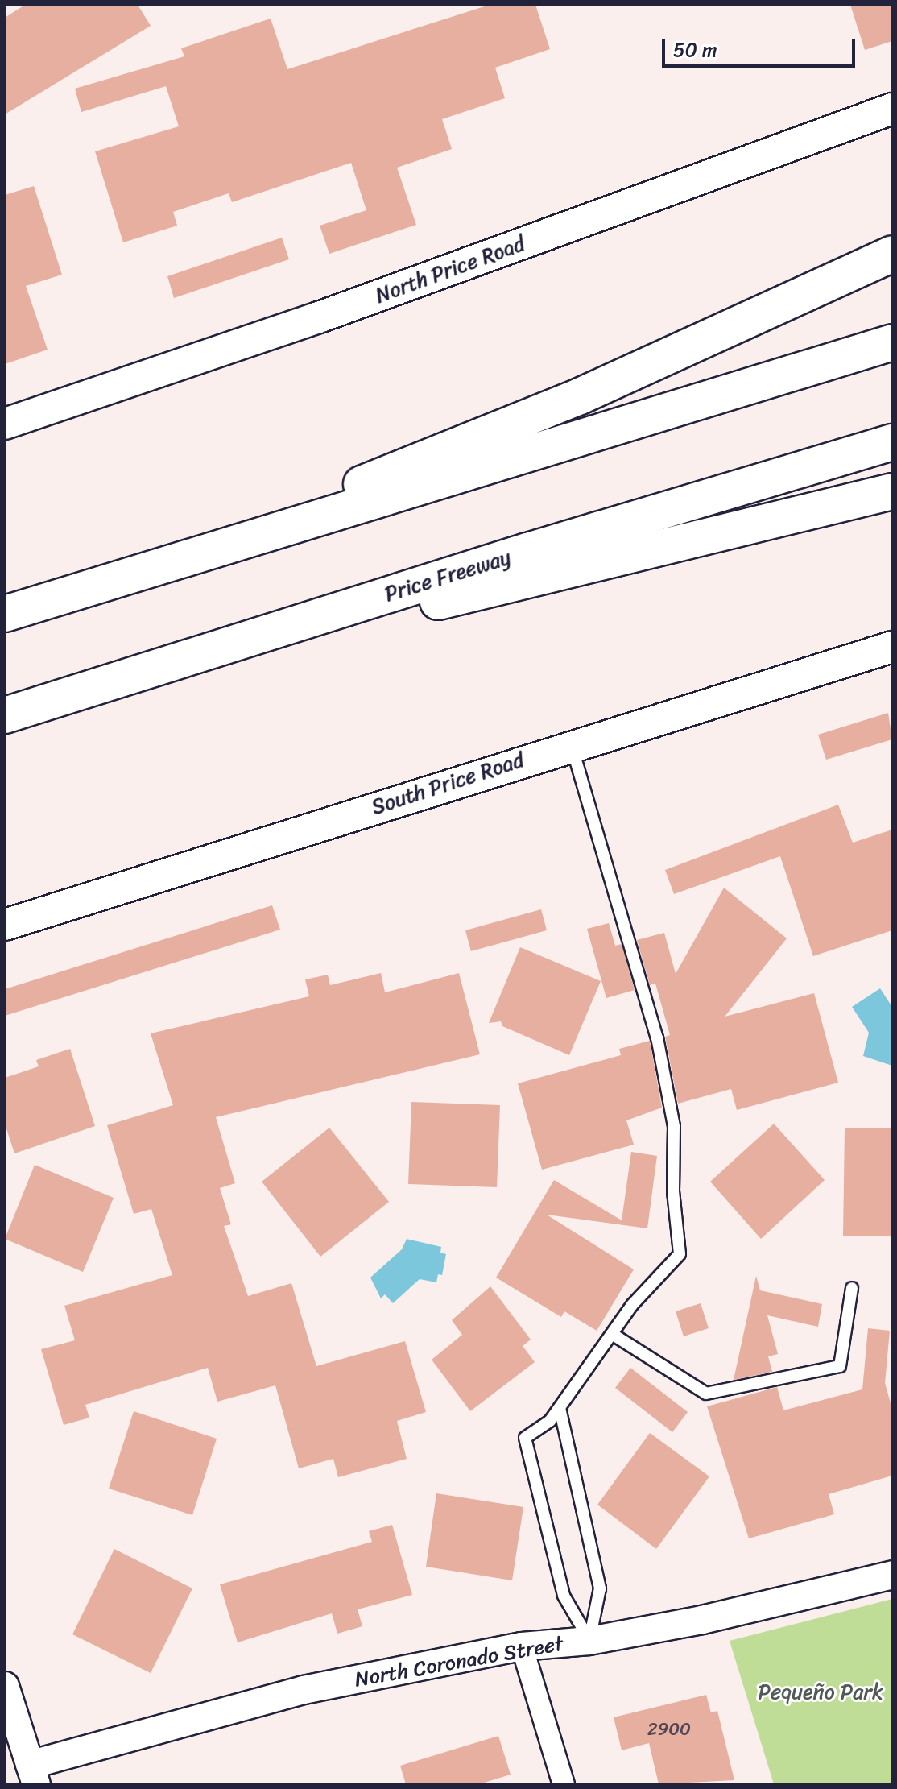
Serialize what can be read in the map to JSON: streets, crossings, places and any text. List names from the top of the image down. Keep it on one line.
{"streets":{"highway":["Price Freeway"],"main road":["North Price Road","South Price Road"],"street":["North Coronado Street"]},"parks":["Pequeño Park"],"house_numbers":["2900"],"scale_bar":"50 m"}
